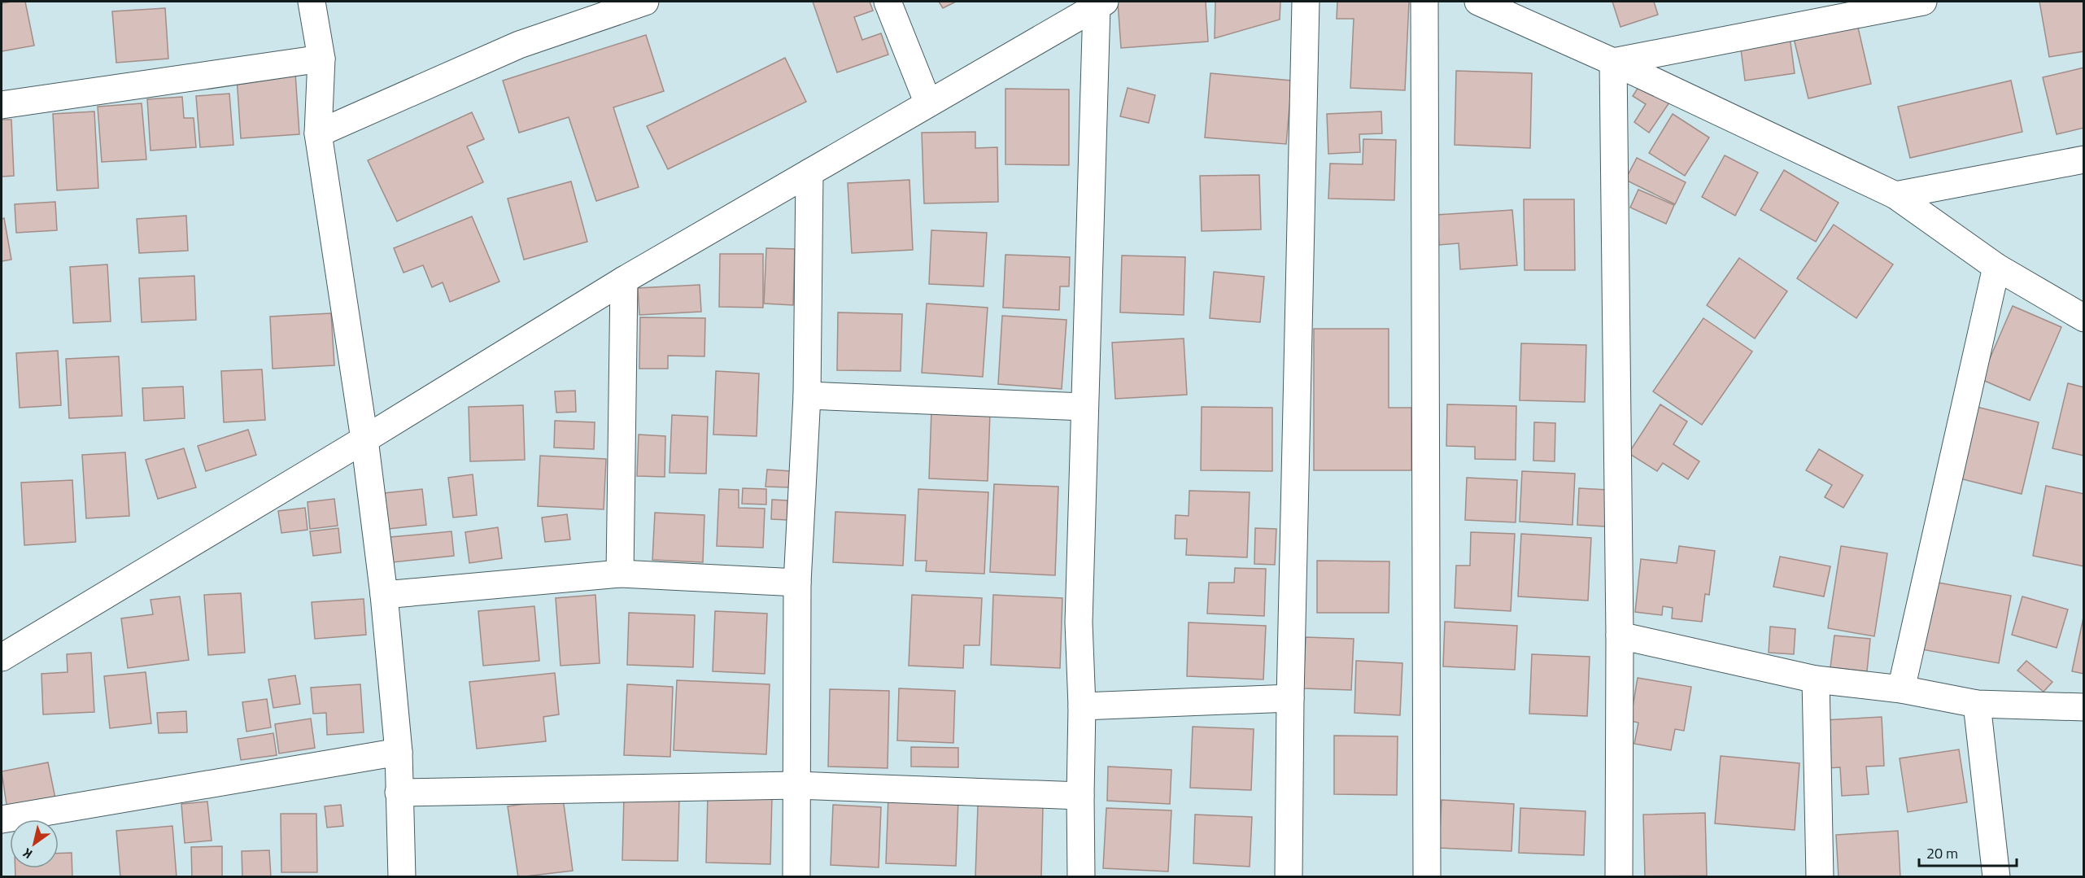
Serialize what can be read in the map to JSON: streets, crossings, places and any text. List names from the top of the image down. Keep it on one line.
{"scale_bar":"20 m","north":"bottom left"}
